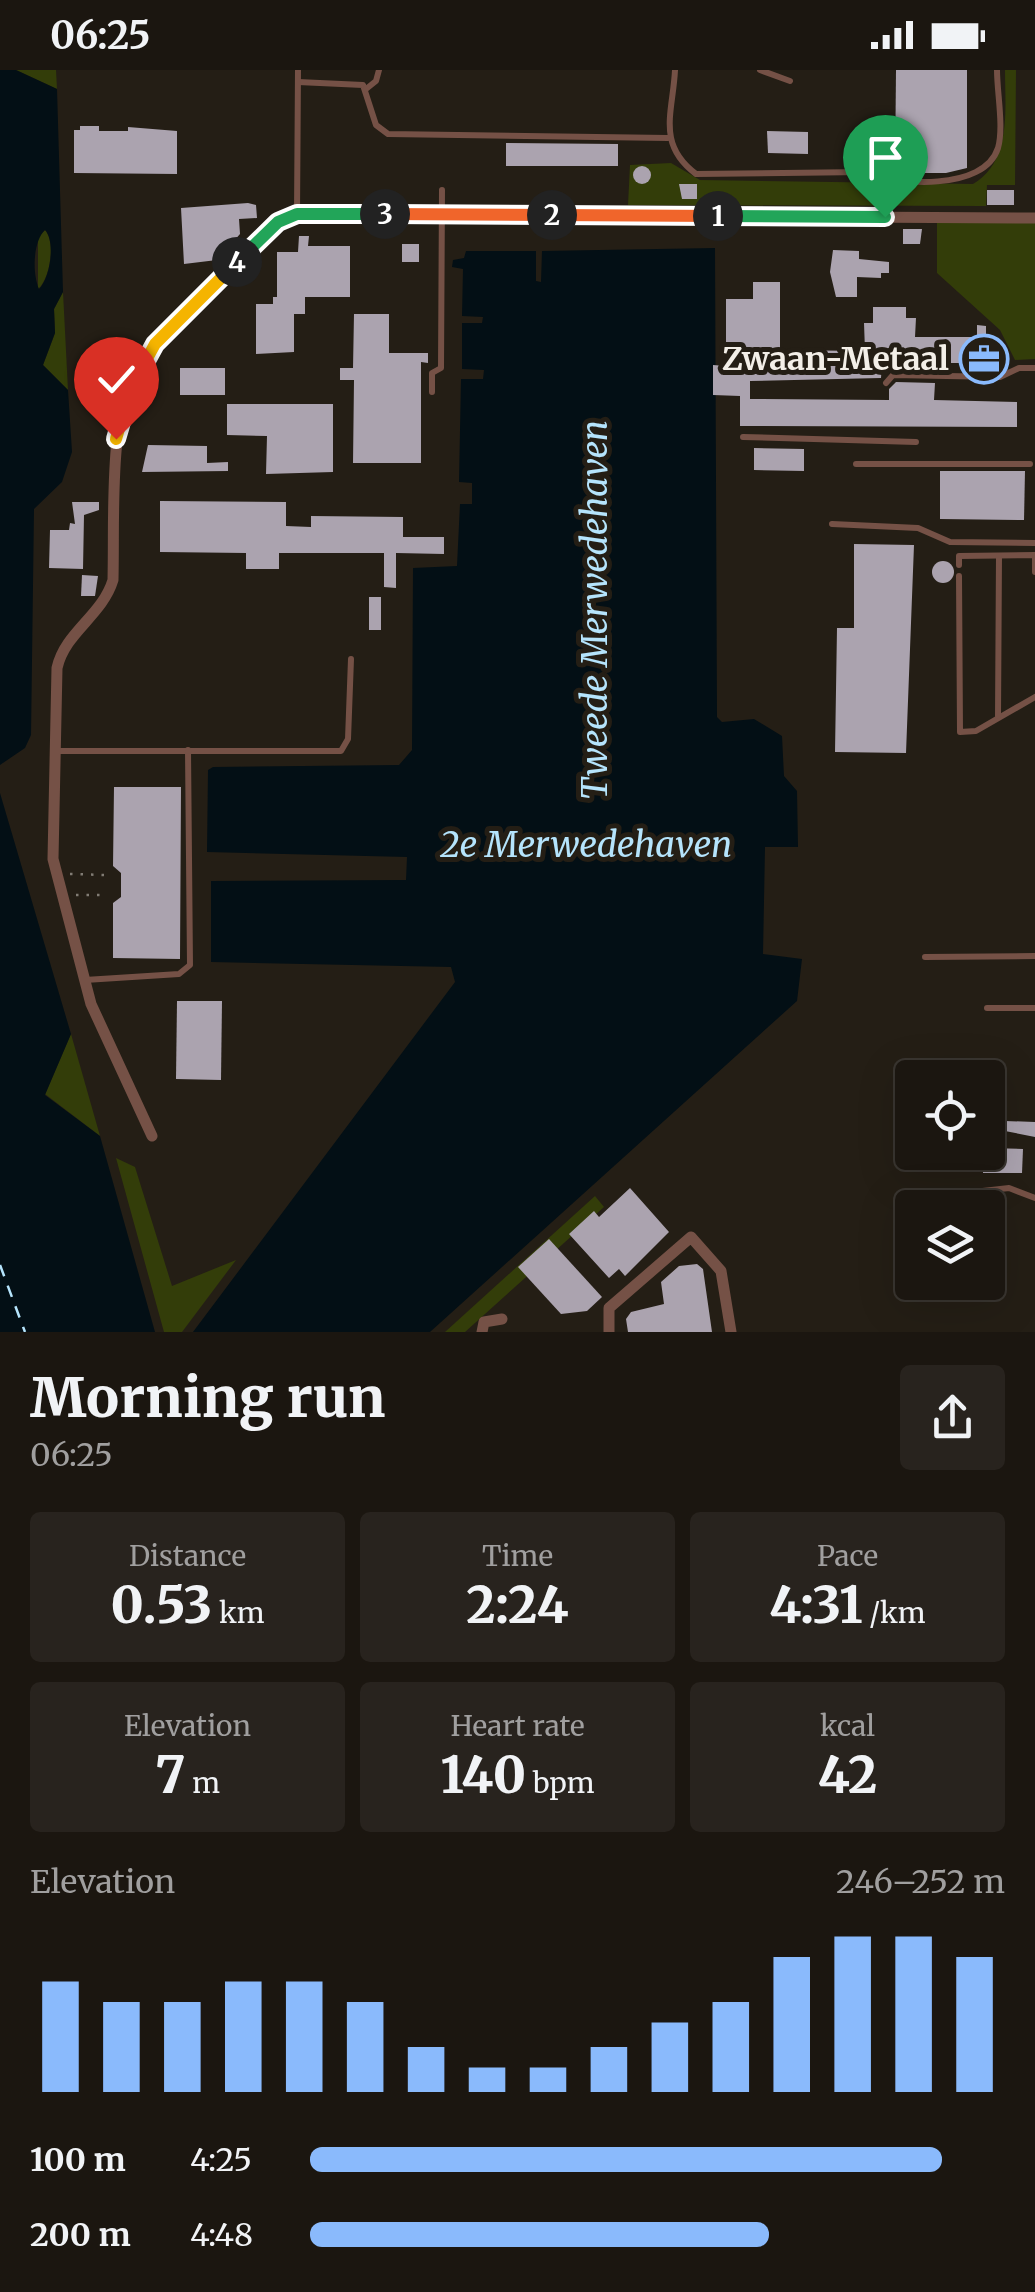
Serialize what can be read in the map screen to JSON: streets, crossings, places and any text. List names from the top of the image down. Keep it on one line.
{"water":["Tweede Merwedehaven","2e Merwedehaven"],"places":{"office":["Zwaan-Metaal"]},"page":{"status":"06:25","pins":["3","2","1","4"],"heading":["Morning run","06:25"],"stats":[["Distance","0.53 km"],["Time","2:24"],["Pace","4:31 /km"],["Elevation","7 m"],["Heart rate","140 bpm"],["kcal","42"]],"chart":["Elevation","246–252 m"],"list":[{"name":"100 m","note":"4:25"},{"name":"200 m","note":"4:48"}]}}
